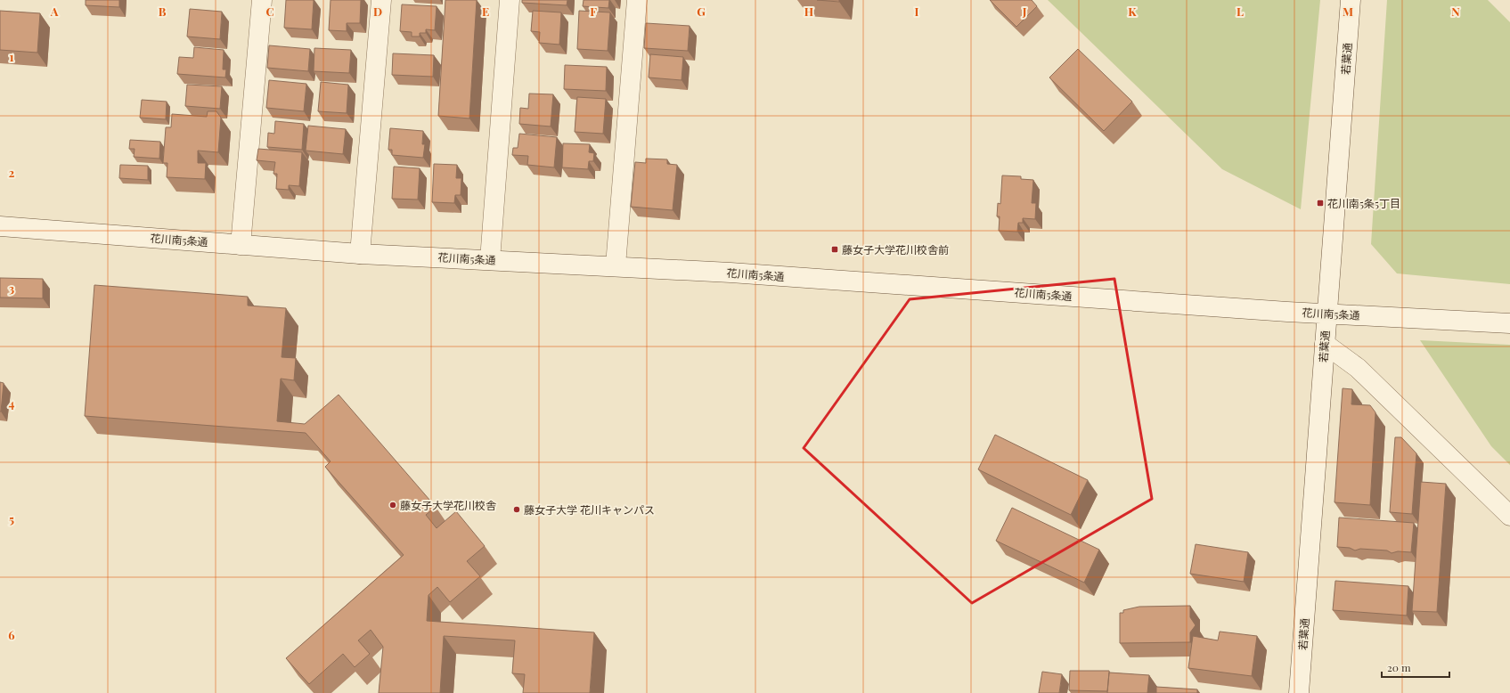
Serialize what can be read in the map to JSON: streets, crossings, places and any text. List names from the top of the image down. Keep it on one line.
{"streets":{"street":["若葉通","花川南5条通"]},"crossings":[["若葉通","花川南5条通"]],"places":{"transit":["花川南5条5丁目","藤女子大学花川校舎前"],"other":["藤女子大学花川校舎","藤女子大学 花川キャンパス"]},"scale_bar":"20 m","grid":{"columns":["A","B","C","D","E","F","G","H","I","J","K","L","M","N"],"rows":["1","2","3","4","5","6"]}}
